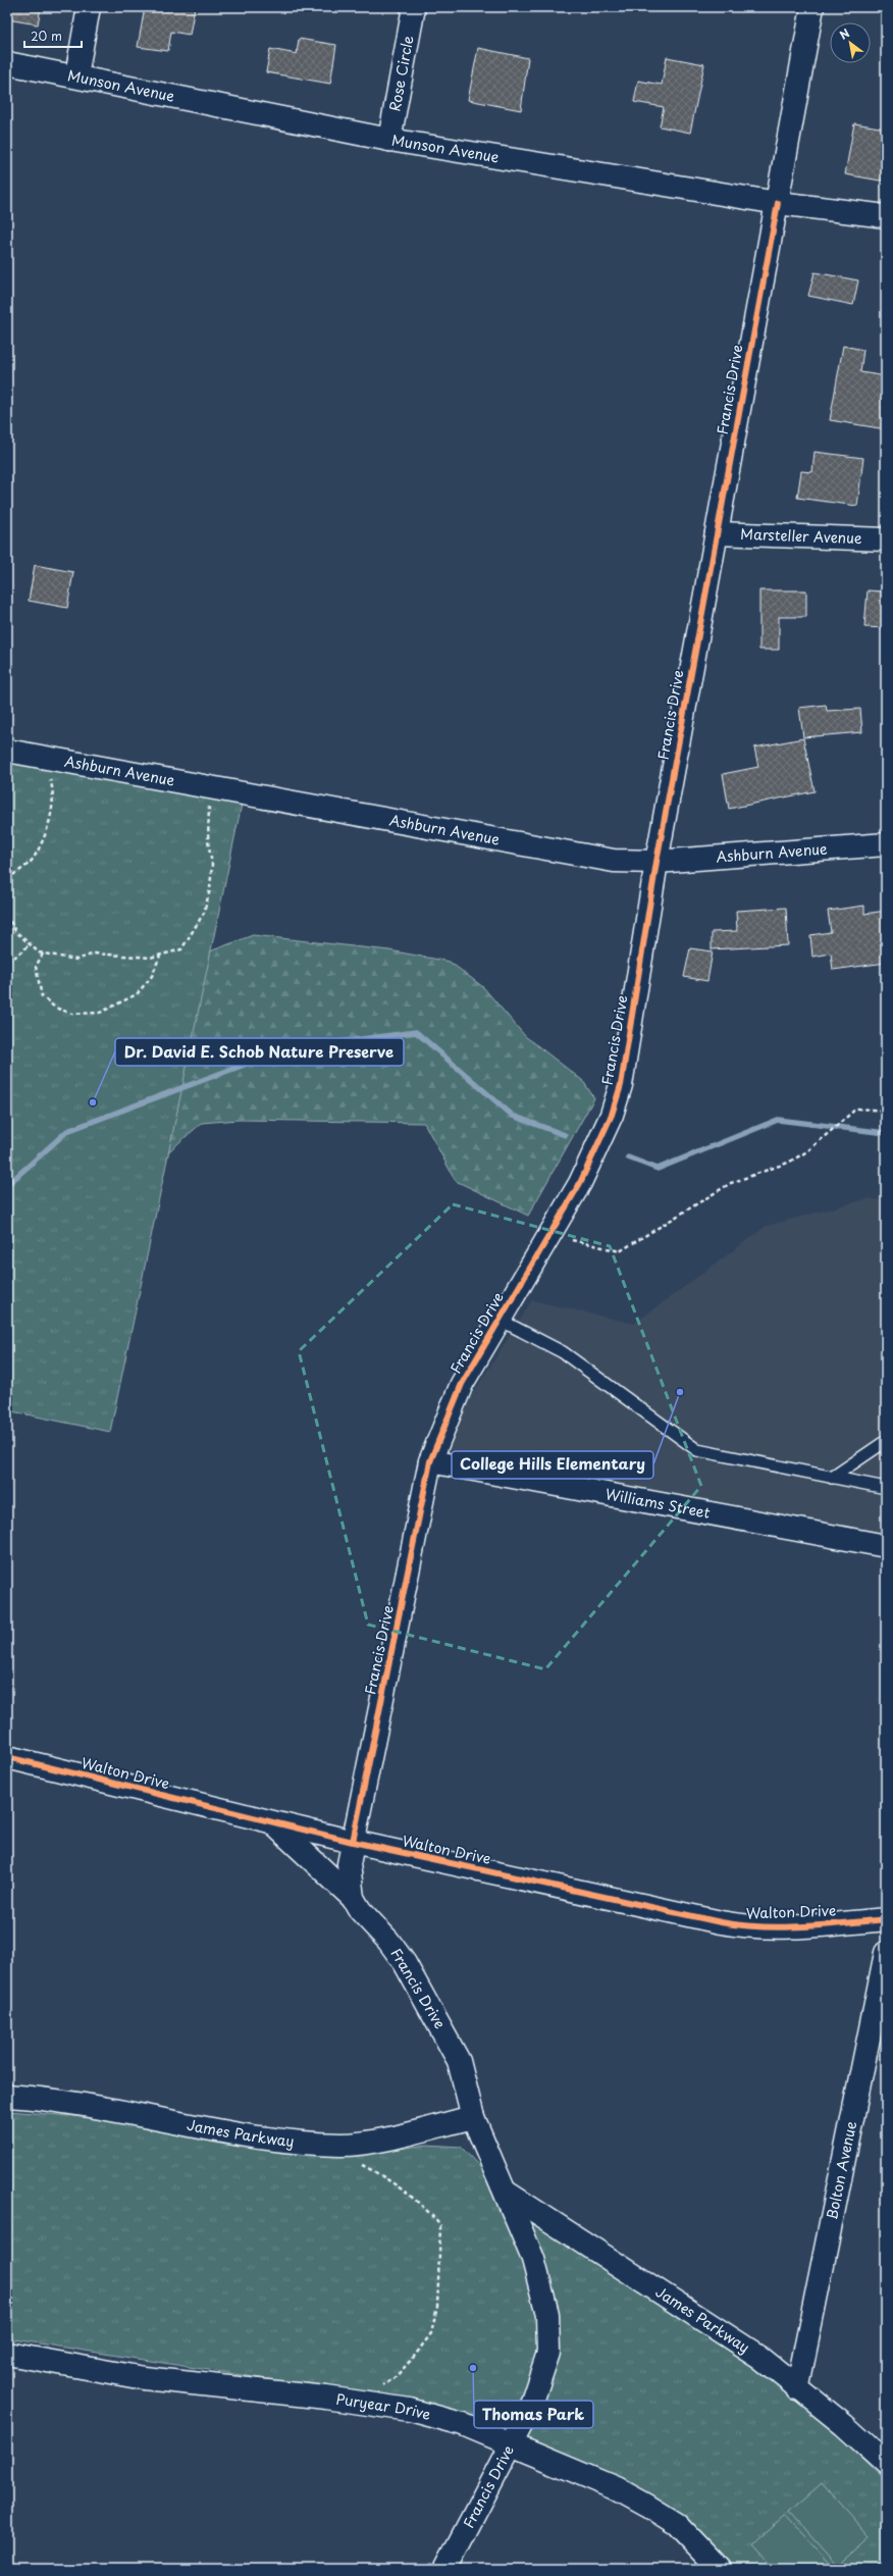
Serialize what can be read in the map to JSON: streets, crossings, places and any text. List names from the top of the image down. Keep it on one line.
{"streets":{"street":["Rose Circle","Munson Avenue","Francis Drive","Marsteller Avenue","Ashburn Avenue","Williams Street","Walton Drive","James Parkway","Bolton Avenue","Puryear Drive"]},"crossings":[["Rose Circle","Munson Avenue"],["Munson Avenue","Francis Drive"],["Francis Drive","Marsteller Avenue"],["Francis Drive","Ashburn Avenue"],["Francis Drive","Williams Street"],["Francis Drive","Walton Drive"],["Francis Drive","James Parkway"],["Francis Drive","Puryear Drive"],["James Parkway","Bolton Avenue"]],"places":["Dr. David E. Schob Nature Preserve","College Hills Elementary","Thomas Park"],"scale_bar":"20 m","north":"top left"}
